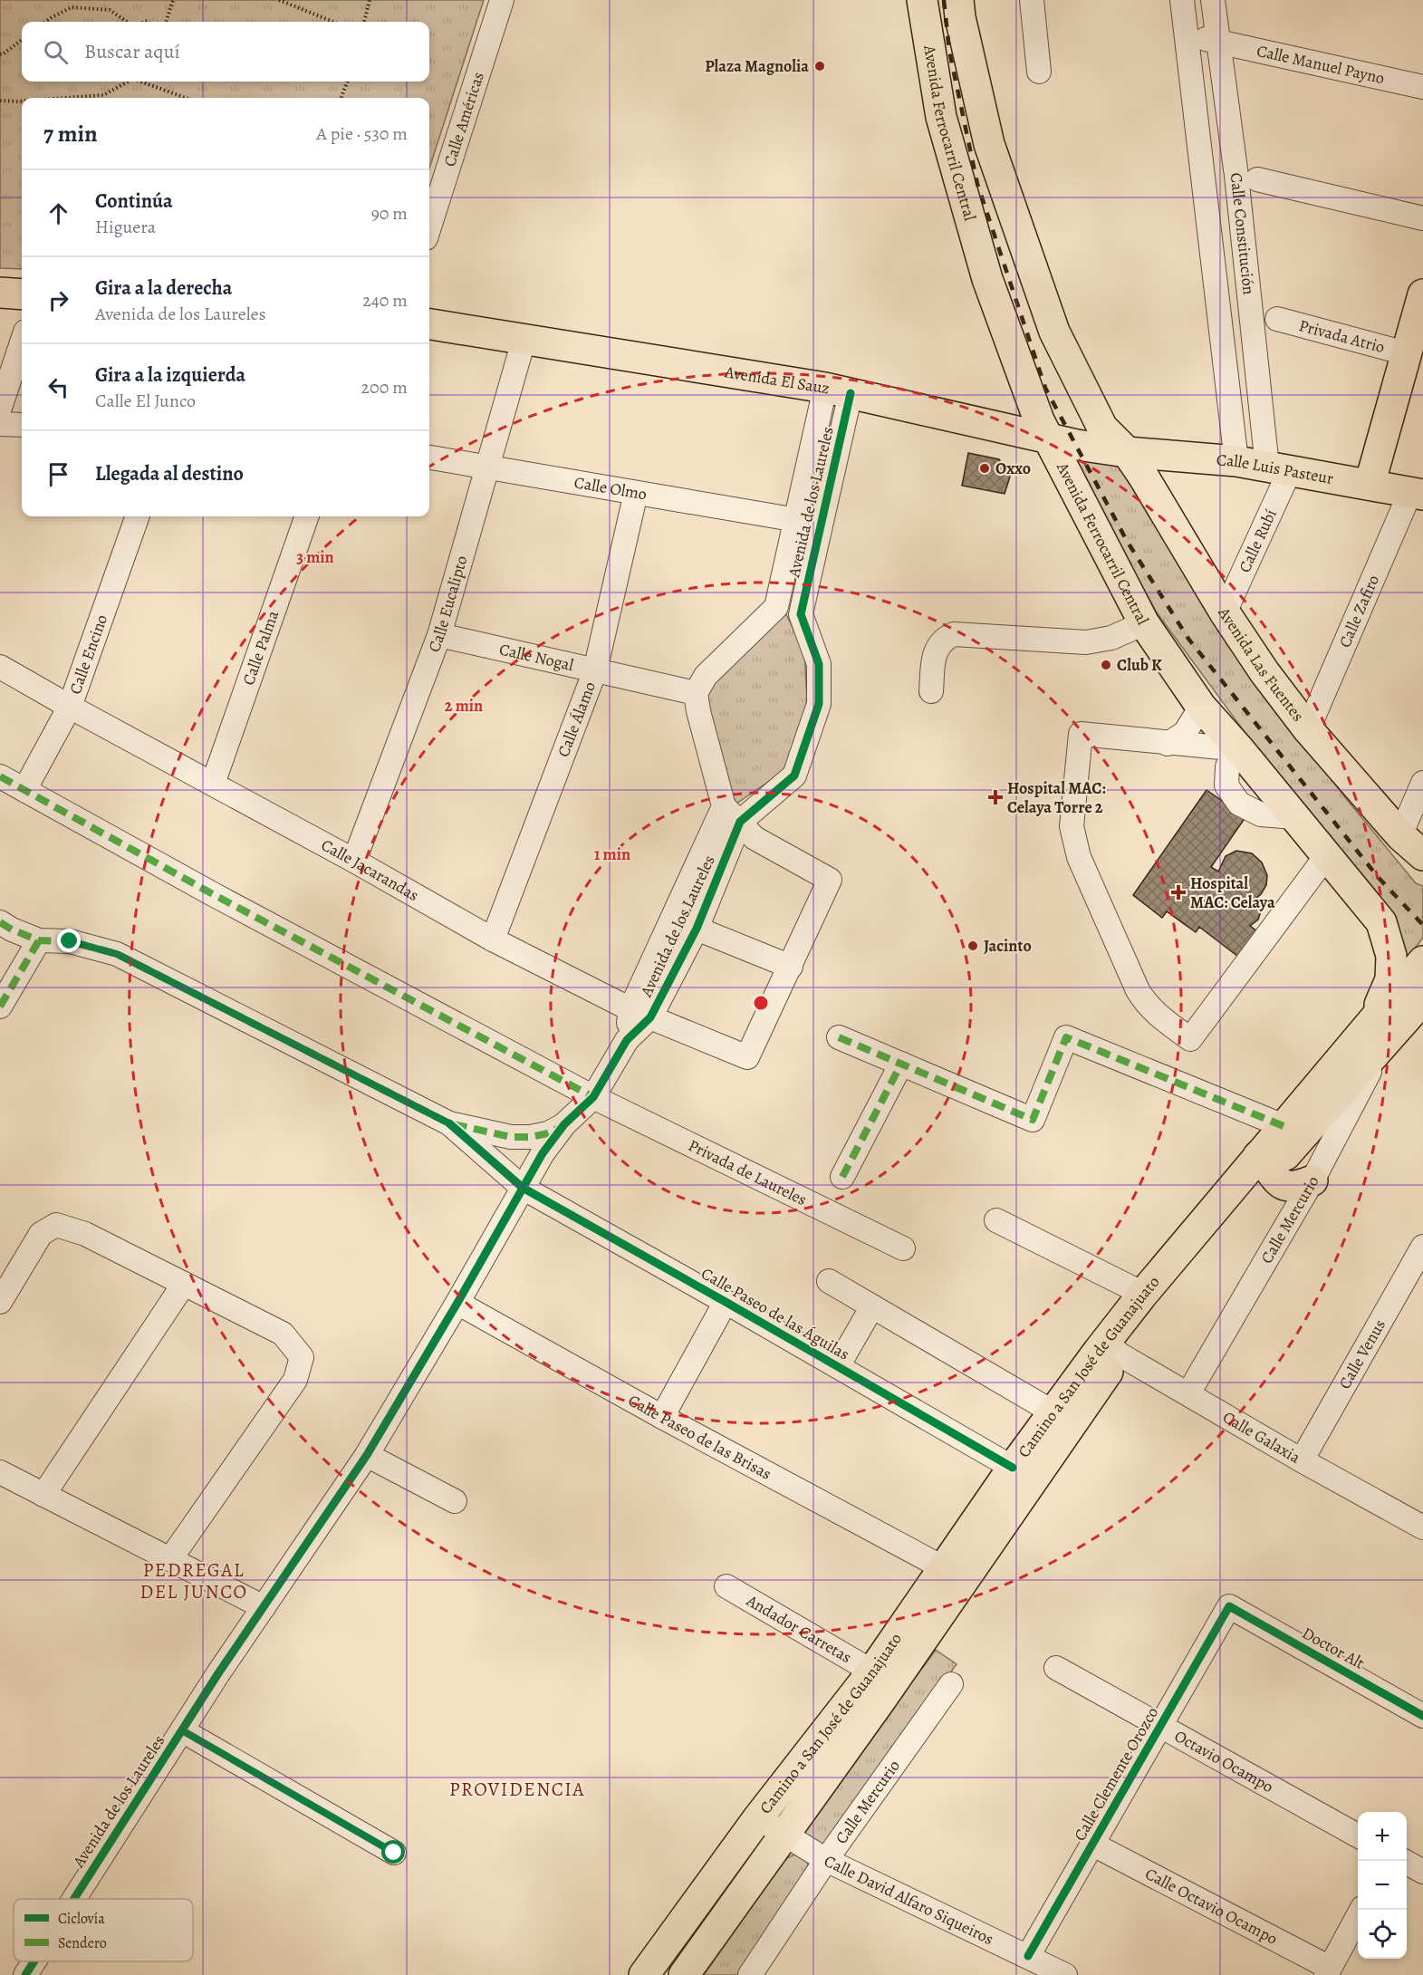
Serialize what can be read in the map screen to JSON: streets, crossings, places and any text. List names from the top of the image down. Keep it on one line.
{"streets":{"main road":["Avenida Ferrocarril Central","Avenida El Sauz","Calle Luis Pasteur","Avenida Las Fuentes","Camino a San José de Guanajuato"],"street":["Calle Manuel Payno","Calle Américas","Calle Constitución","Privada Atrio","Calle Olmo","Avenida de los Laureles","Calle Rubí","Calle Eucalipto","Calle Zafiro","Calle Palma","Calle Encino","Calle Nogal","Calle Álamo","Calle Jacarandas","Privada de Laureles","Calle Mercurio","Calle Paseo de las Águilas","Calle Venus","Calle Paseo de las Brisas","Calle Galaxia","Andador Carretas","Doctor Alt","Octavio Ocampo","Calle Clemente Orozco","Calle David Alfaro Siqueiros","Calle Octavio Ocampo"]},"crossings":[["Calle Manuel Payno","Calle Constitución"],["Avenida Ferrocarril Central","Avenida El Sauz"],["Avenida Ferrocarril Central","Calle Mercurio"],["Avenida Ferrocarril Central","Camino a San José de Guanajuato"],["Calle Constitución","Calle Luis Pasteur"],["Calle Constitución","Calle Rubí"],["Avenida El Sauz","Calle Luis Pasteur"],["Avenida El Sauz","Avenida de los Laureles"],["Avenida El Sauz","Calle Eucalipto"],["Avenida El Sauz","Avenida Las Fuentes"],["Calle Luis Pasteur","Calle Rubí"],["Calle Luis Pasteur","Calle Zafiro"],["Calle Luis Pasteur","Avenida Las Fuentes"],["Calle Olmo","Avenida de los Laureles"],["Calle Olmo","Calle Eucalipto"],["Calle Olmo","Calle Álamo"],["Avenida de los Laureles","Calle Nogal"],["Avenida de los Laureles","Calle Jacarandas"],["Avenida de los Laureles","Privada de Laureles"],["Avenida de los Laureles","Calle Paseo de las Águilas"],["Avenida de los Laureles","Calle Paseo de las Brisas"],["Calle Rubí","Avenida Las Fuentes"],["Calle Eucalipto","Calle Nogal"],["Calle Eucalipto","Calle Jacarandas"],["Calle Zafiro","Avenida Las Fuentes"],["Calle Palma","Calle Jacarandas"],["Calle Encino","Calle Jacarandas"],["Calle Encino","Privada de Laureles"],["Calle Nogal","Calle Álamo"],["Calle Álamo","Calle Jacarandas"],["Calle Mercurio","Camino a San José de Guanajuato"],["Calle Mercurio","Calle Galaxia"],["Calle Mercurio","Calle David Alfaro Siqueiros"],["Calle Paseo de las Águilas","Camino a San José de Guanajuato"],["Calle Venus","Calle Galaxia"],["Camino a San José de Guanajuato","Calle Paseo de las Brisas"],["Camino a San José de Guanajuato","Calle Galaxia"],["Camino a San José de Guanajuato","Andador Carretas"],["Camino a San José de Guanajuato","Calle David Alfaro Siqueiros"],["Doctor Alt","Calle Clemente Orozco"],["Octavio Ocampo","Calle Clemente Orozco"],["Calle Clemente Orozco","Calle David Alfaro Siqueiros"],["Calle Clemente Orozco","Calle Octavio Ocampo"]],"districts":["PEDREGAL DEL JUNCO","PROVIDENCIA"],"places":{"other":["Plaza Magnolia","Oxxo","Club K","Jacinto"],"health":["Hospital MAC: Celaya Torre 2","Hospital MAC: Celaya"]},"legend":["Ciclovía","Sendero"],"page":{"search":"Buscar aquí","heading":["7 min","A pie · 530 m"],"list":[["Continúa","Higuera","90 m"],["Gira a la derecha","Avenida de los Laureles","240 m"],["Gira a la izquierda","Calle El Junco","200 m"],"Llegada al destino"],"map_buttons":["+","−"]},"rings":["3 min","2 min","1 min"]}
